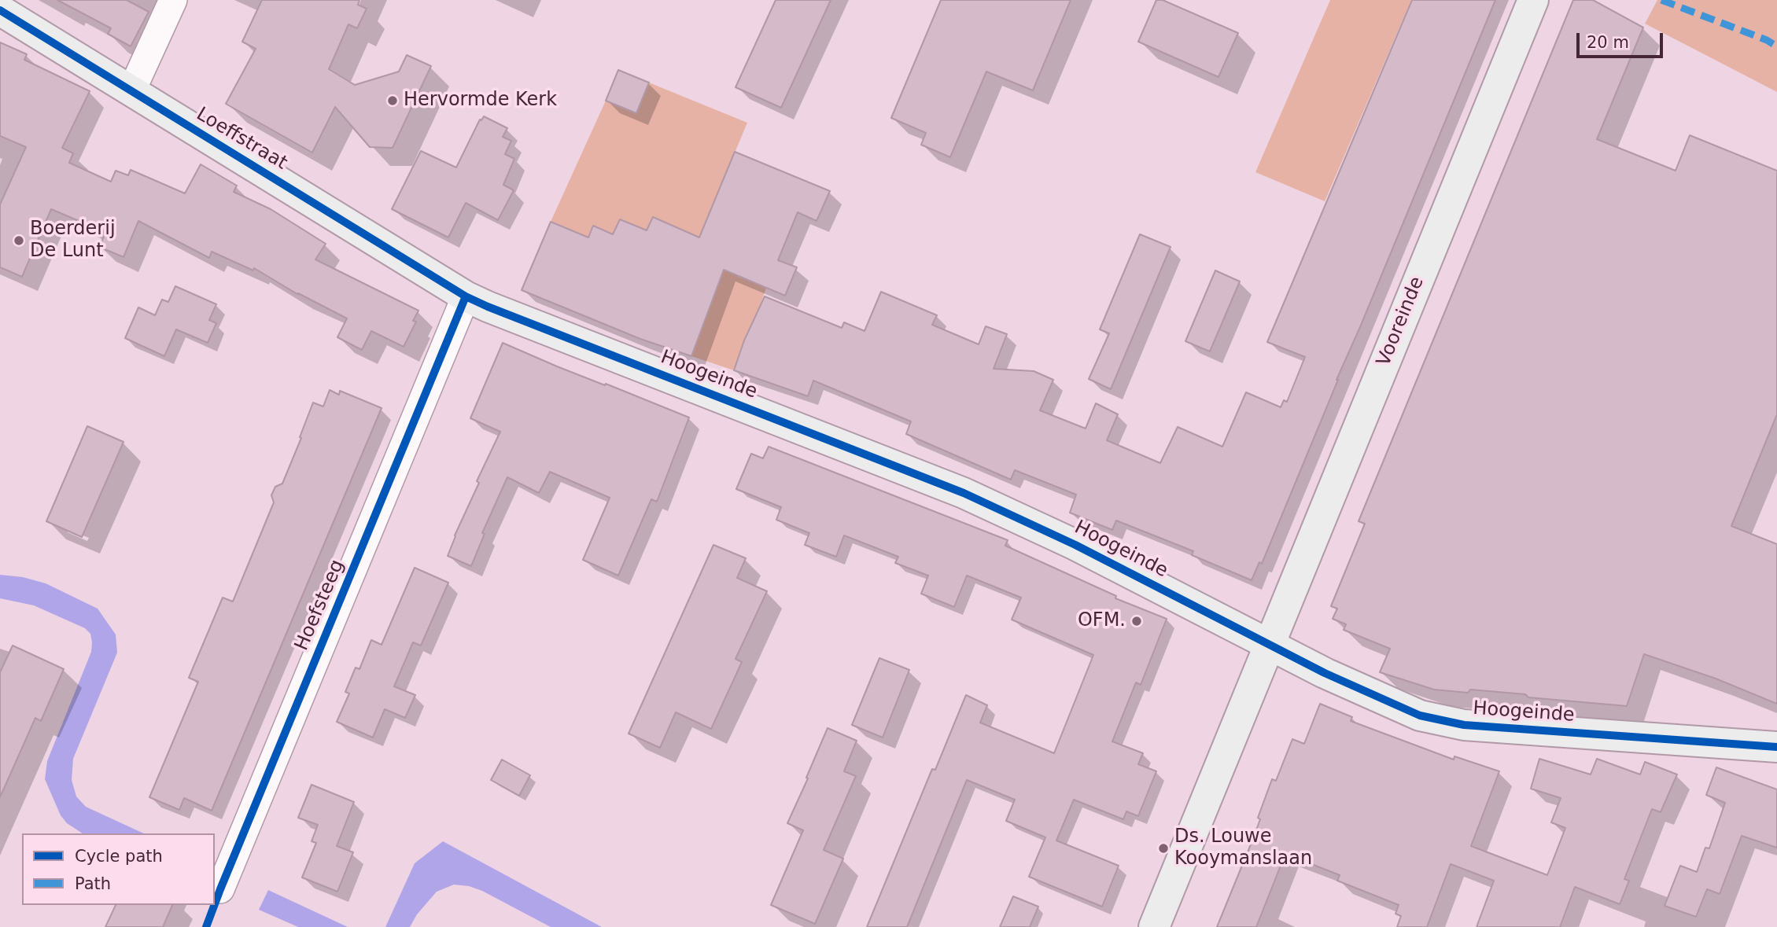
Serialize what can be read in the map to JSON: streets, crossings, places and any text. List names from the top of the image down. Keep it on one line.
{"streets":{"main road":["Loeffstraat","Vooreinde","Hoogeinde"],"street":["Hoefsteeg"]},"crossings":[["Loeffstraat","Hoogeinde"],["Loeffstraat","Hoefsteeg"],["Vooreinde","Hoogeinde"],["Hoogeinde","Hoefsteeg"]],"places":["Hervormde Kerk","Boerderij De Lunt","OFM.","Ds. Louwe Kooymanslaan"],"legend":["Cycle path","Path"],"scale_bar":"20 m"}
